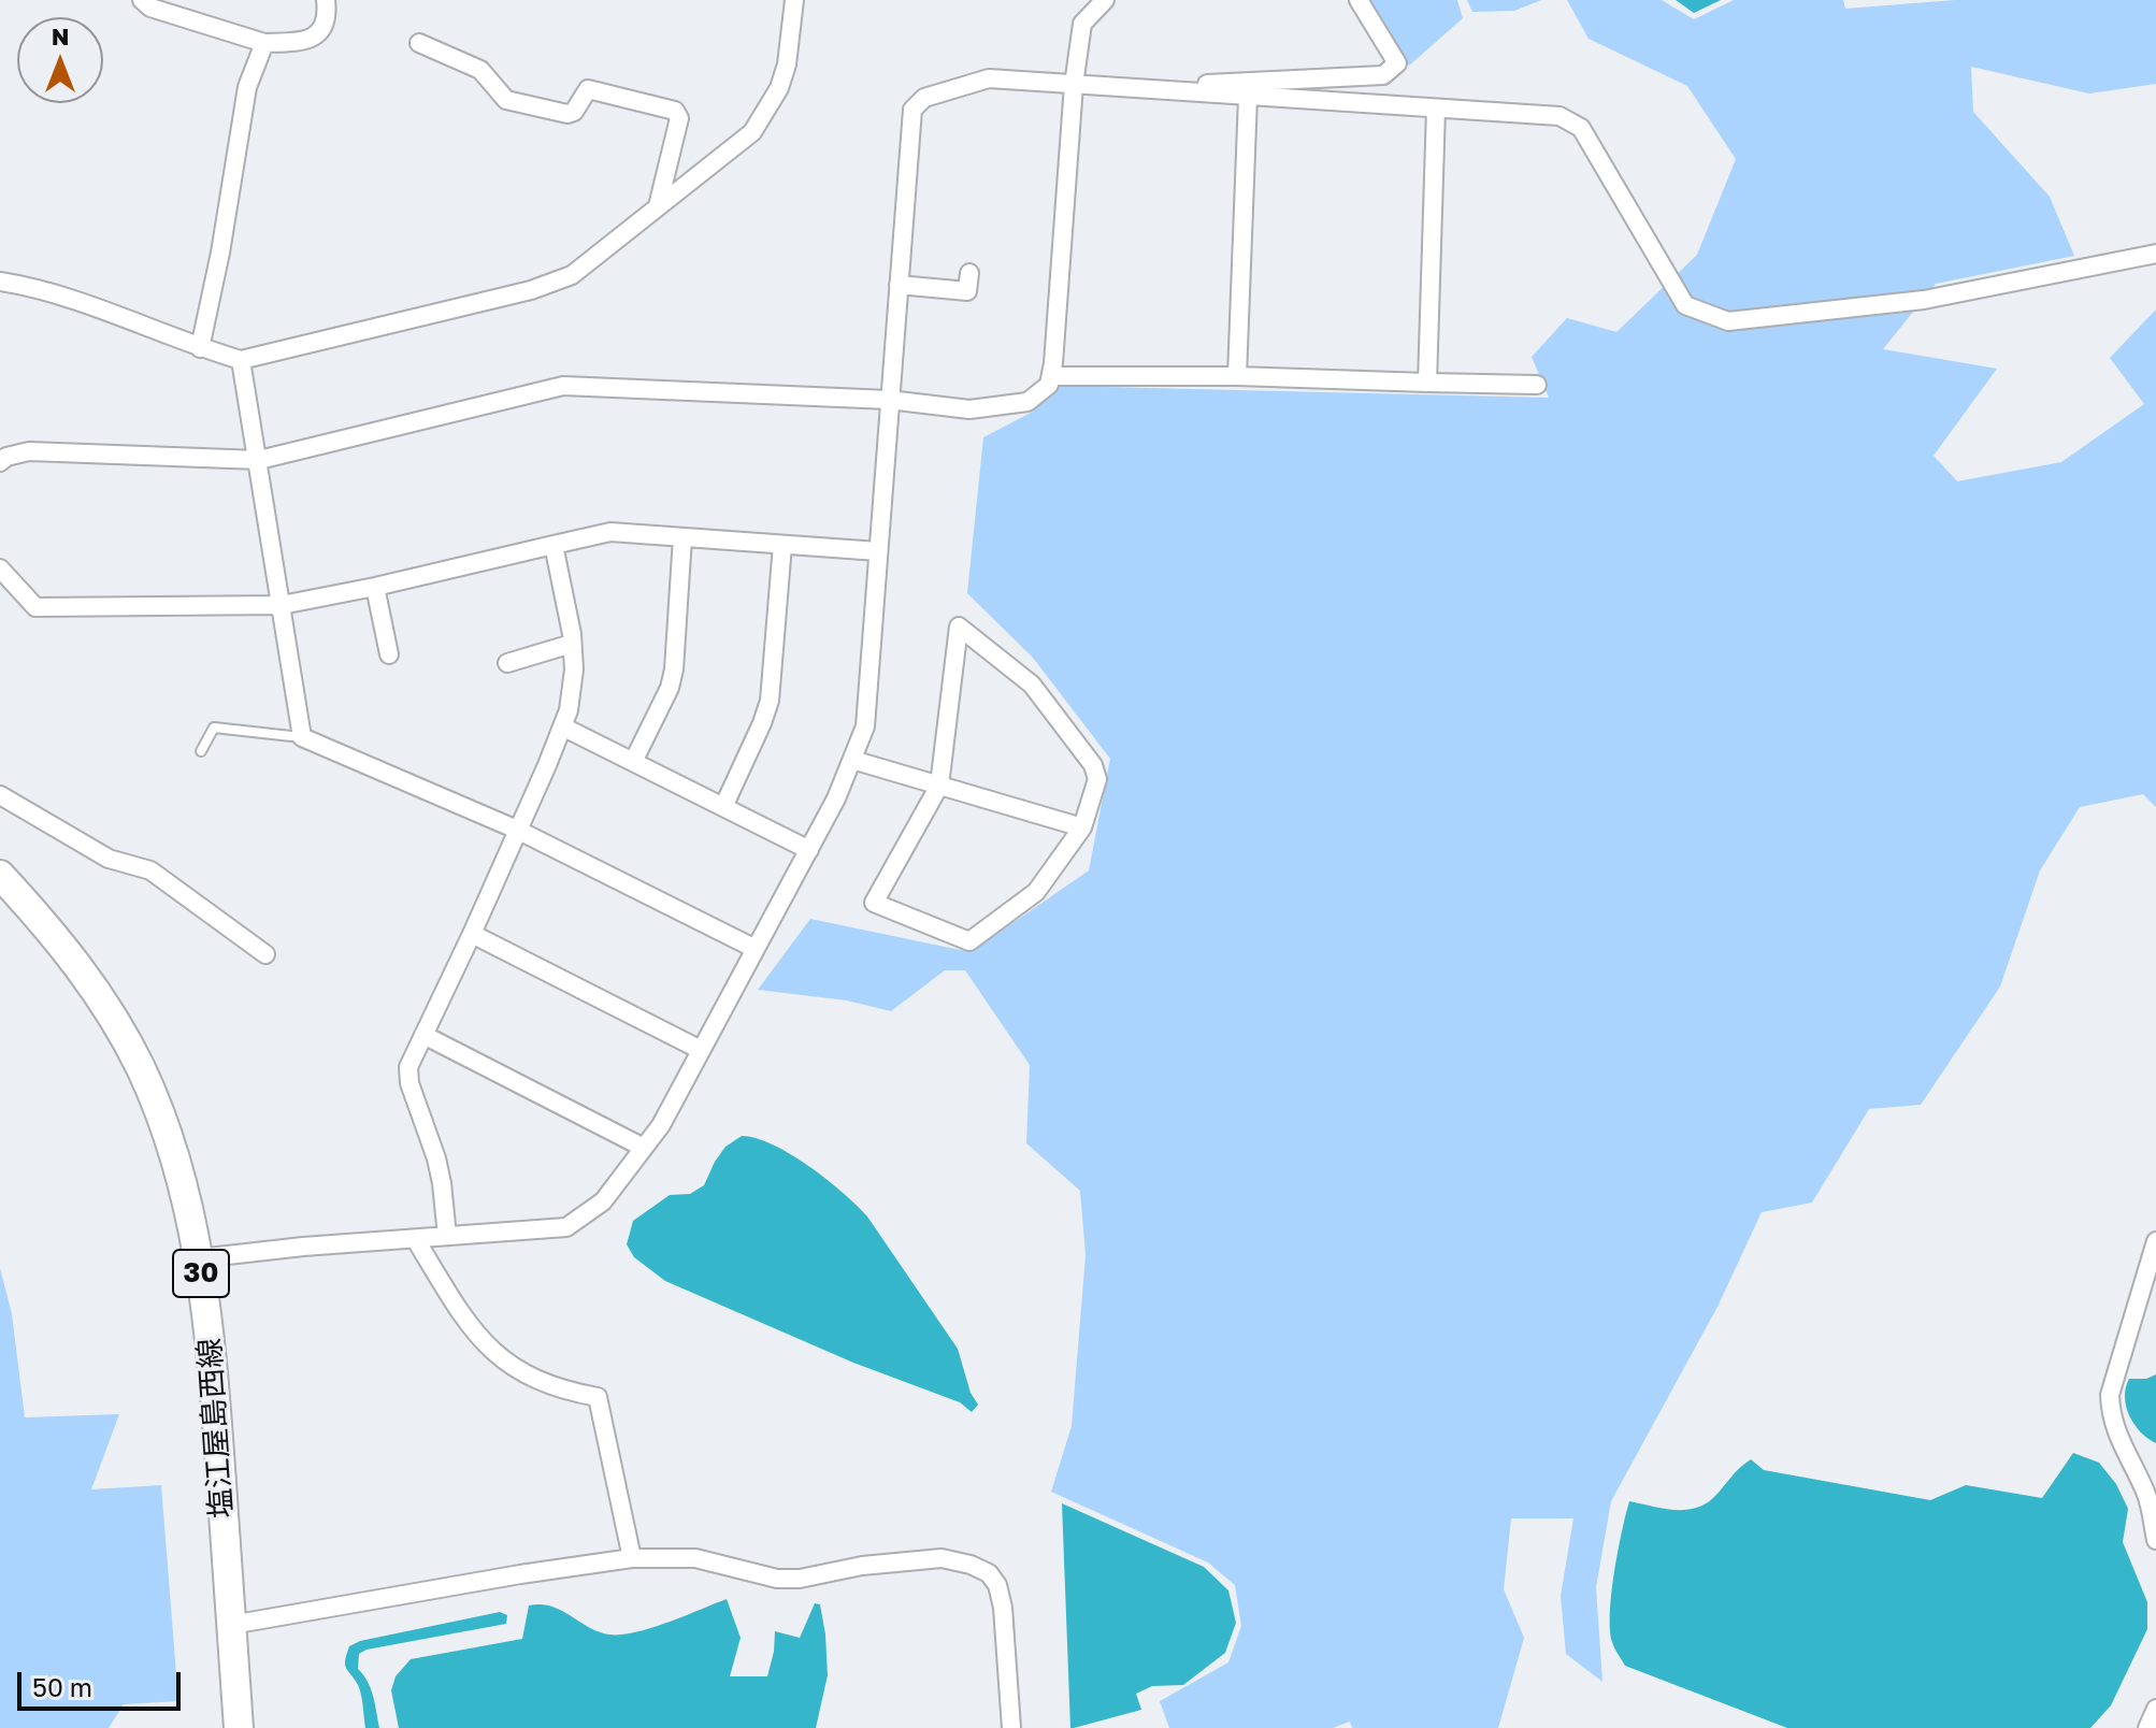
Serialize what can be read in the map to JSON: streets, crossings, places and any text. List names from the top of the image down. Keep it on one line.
{"streets":{"main road":["30","塩江屋島西線"]},"scale_bar":"50 m","north":"top"}
